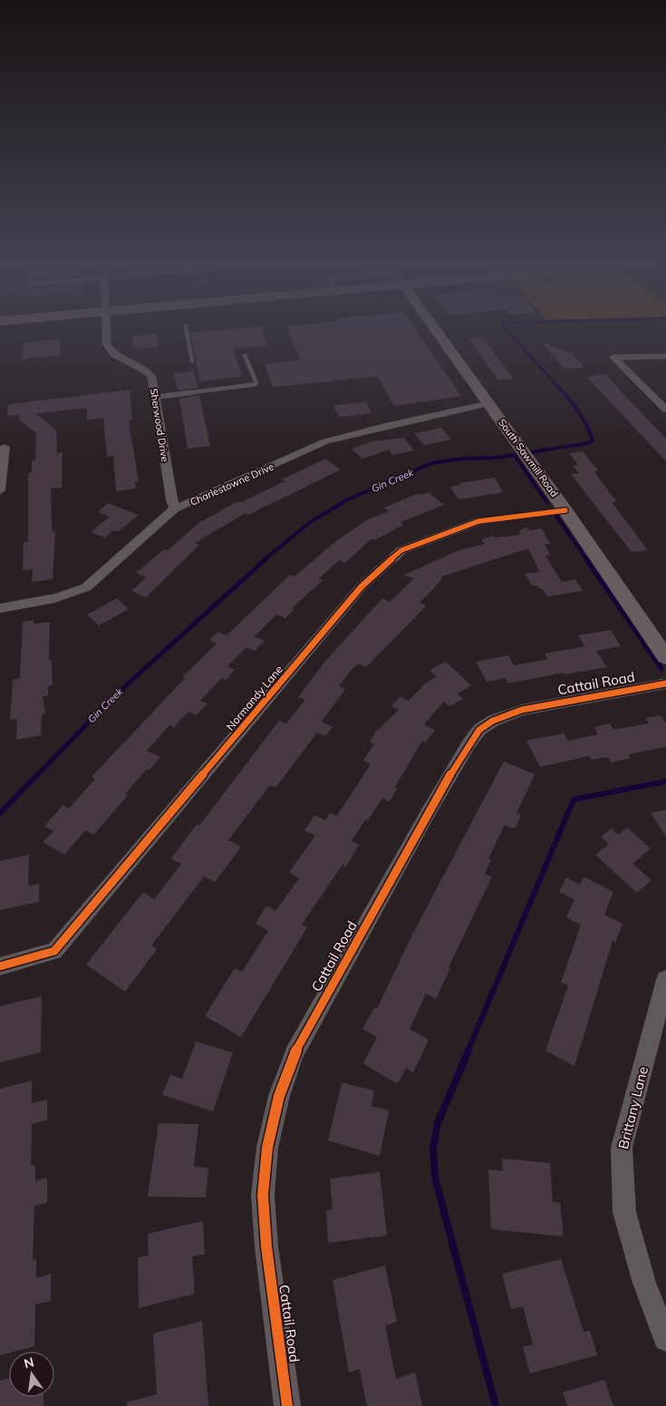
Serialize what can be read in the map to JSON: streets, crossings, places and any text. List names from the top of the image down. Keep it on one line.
{"streets":{"street":["Sherwood Drive","South Sawmill Road","Charlestowne Drive","Cattail Road","Normandy Lane","Brittany Lane"]},"crossings":[["Sherwood Drive","Charlestowne Drive"],["South Sawmill Road","Charlestowne Drive"],["South Sawmill Road","Normandy Lane"]],"water":["Gin Creek"],"north":"top"}
